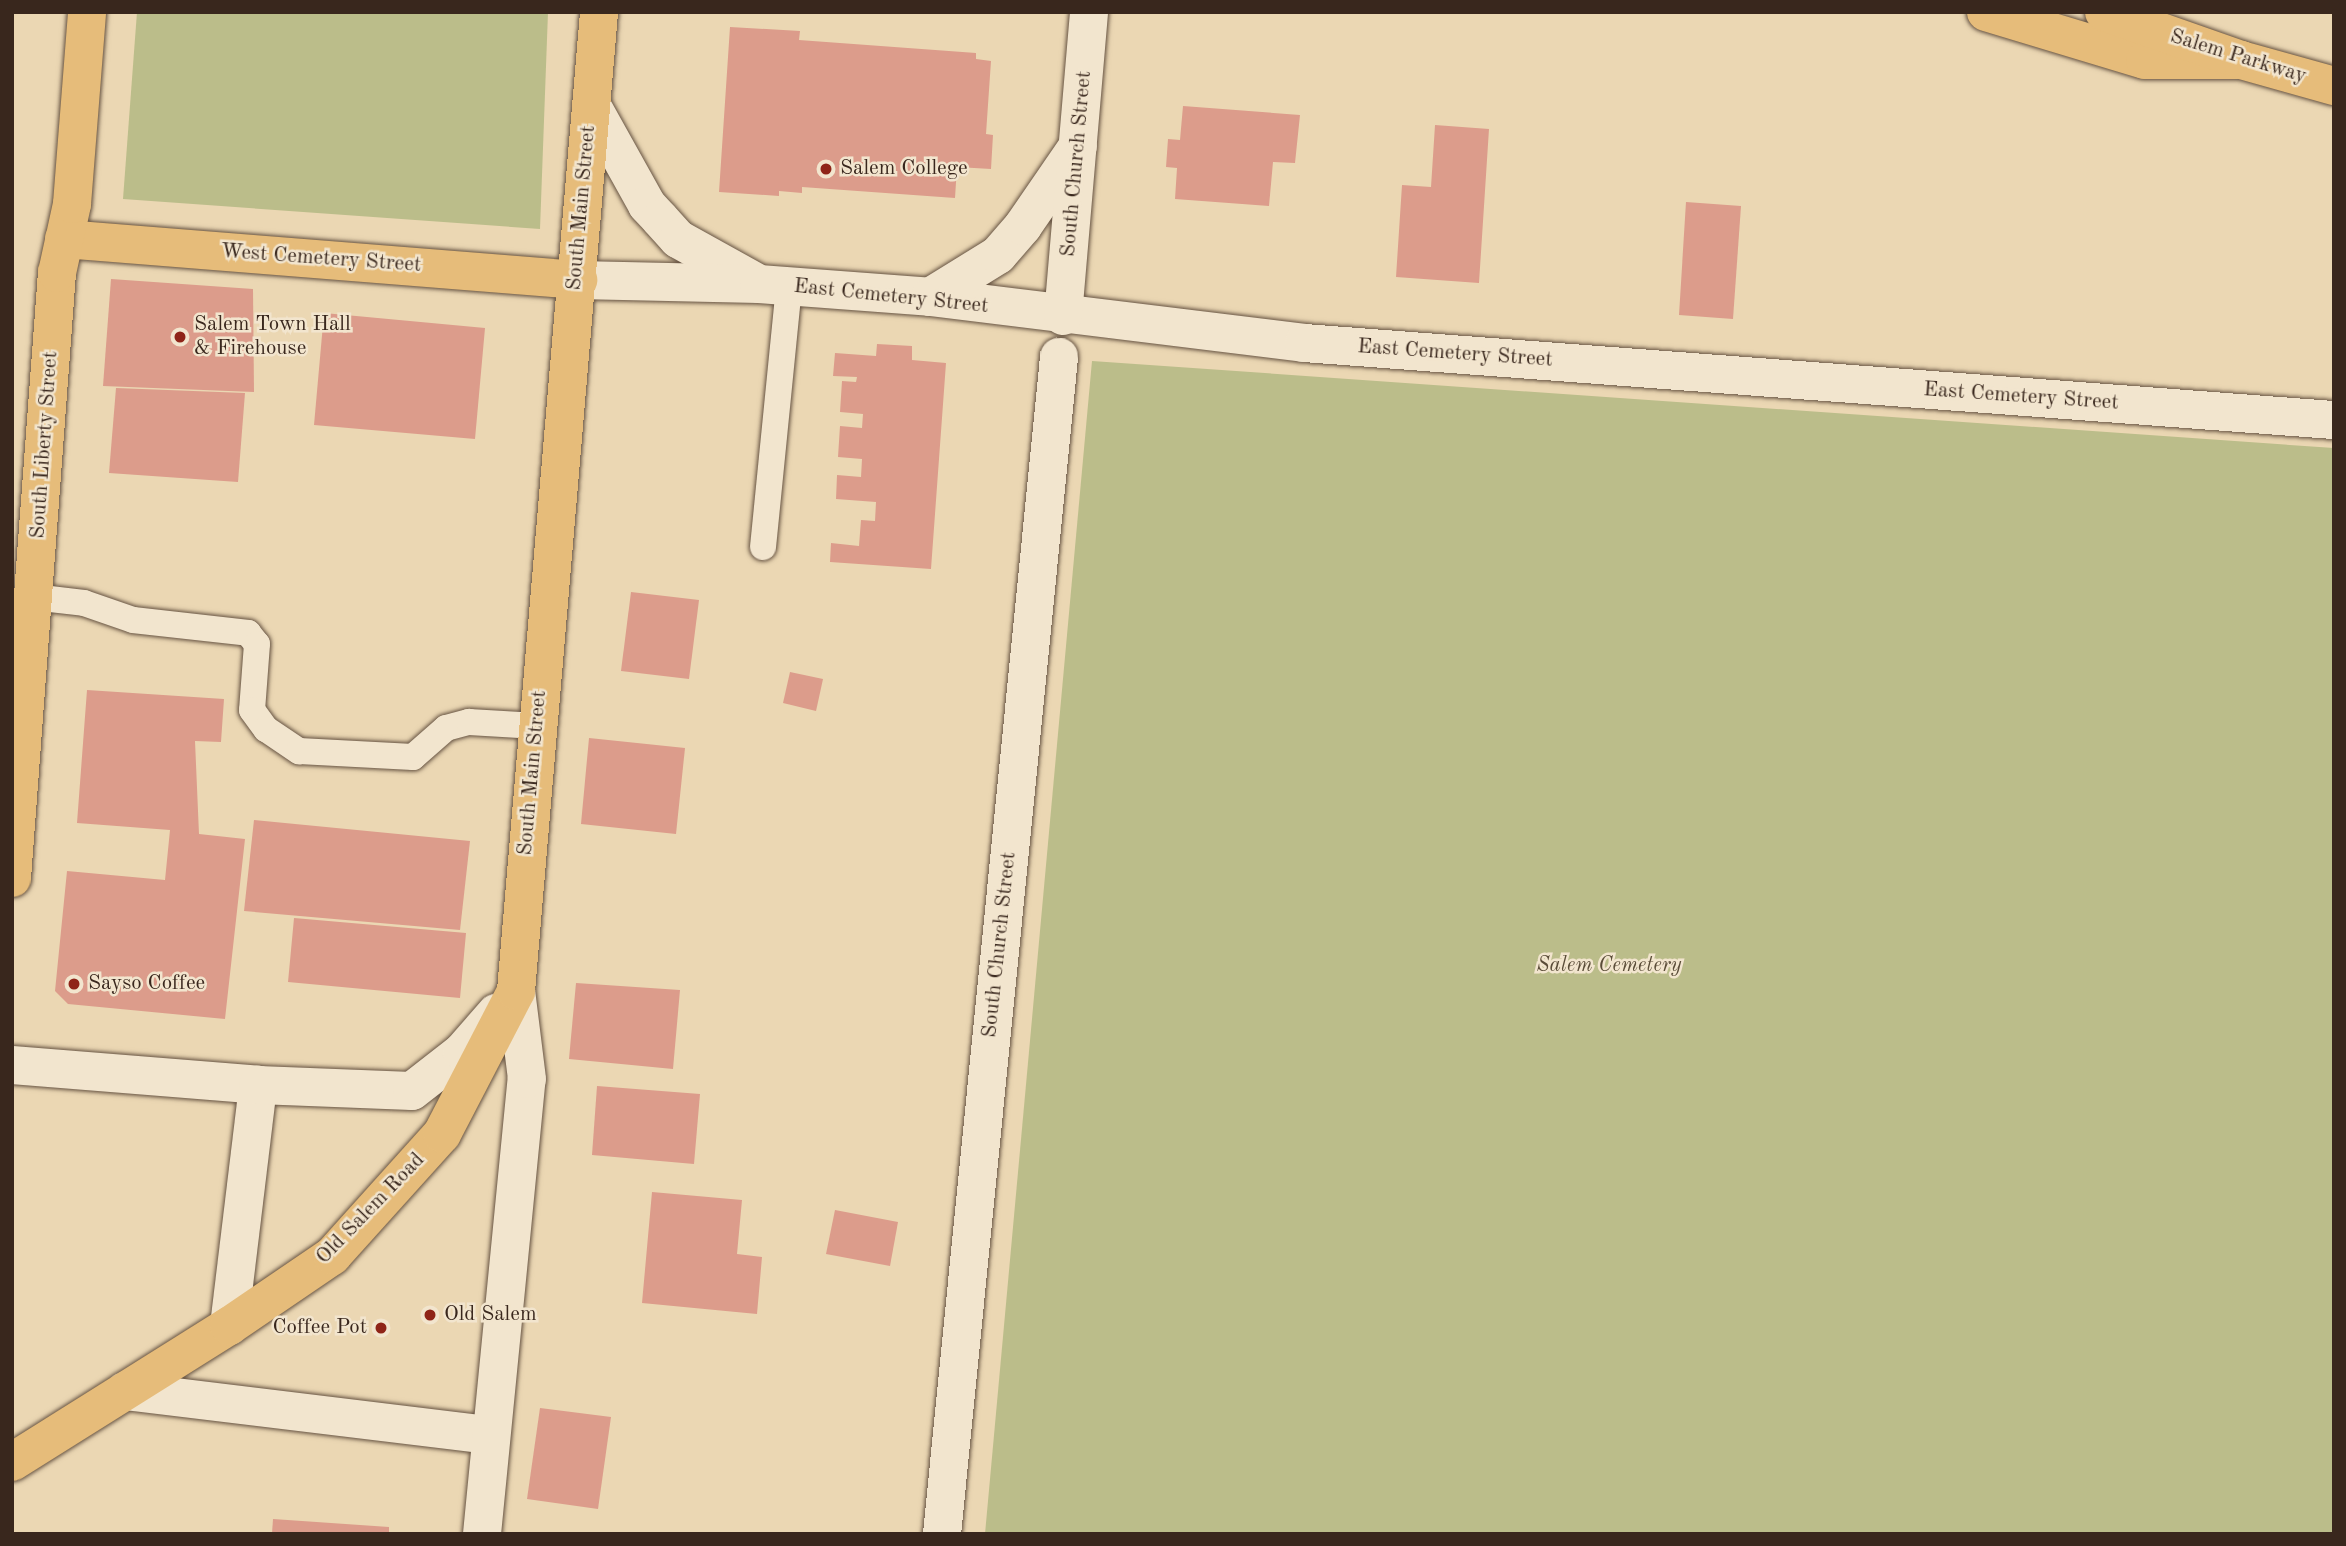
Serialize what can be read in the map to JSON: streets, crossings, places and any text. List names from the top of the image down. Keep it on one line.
{"streets":{"main road":["Salem Parkway","South Main Street","West Cemetery Street","South Liberty Street","Old Salem Road"],"street":["South Church Street","East Cemetery Street"]},"crossings":[["South Church Street","East Cemetery Street"],["South Main Street","West Cemetery Street"],["South Main Street","East Cemetery Street"],["South Main Street","Old Salem Road"],["West Cemetery Street","East Cemetery Street"],["West Cemetery Street","South Liberty Street"]],"parks":["Salem Cemetery"],"places":["Salem College","Salem Town Hall & Firehouse","Sayso Coffee","Old Salem","Coffee Pot"]}
